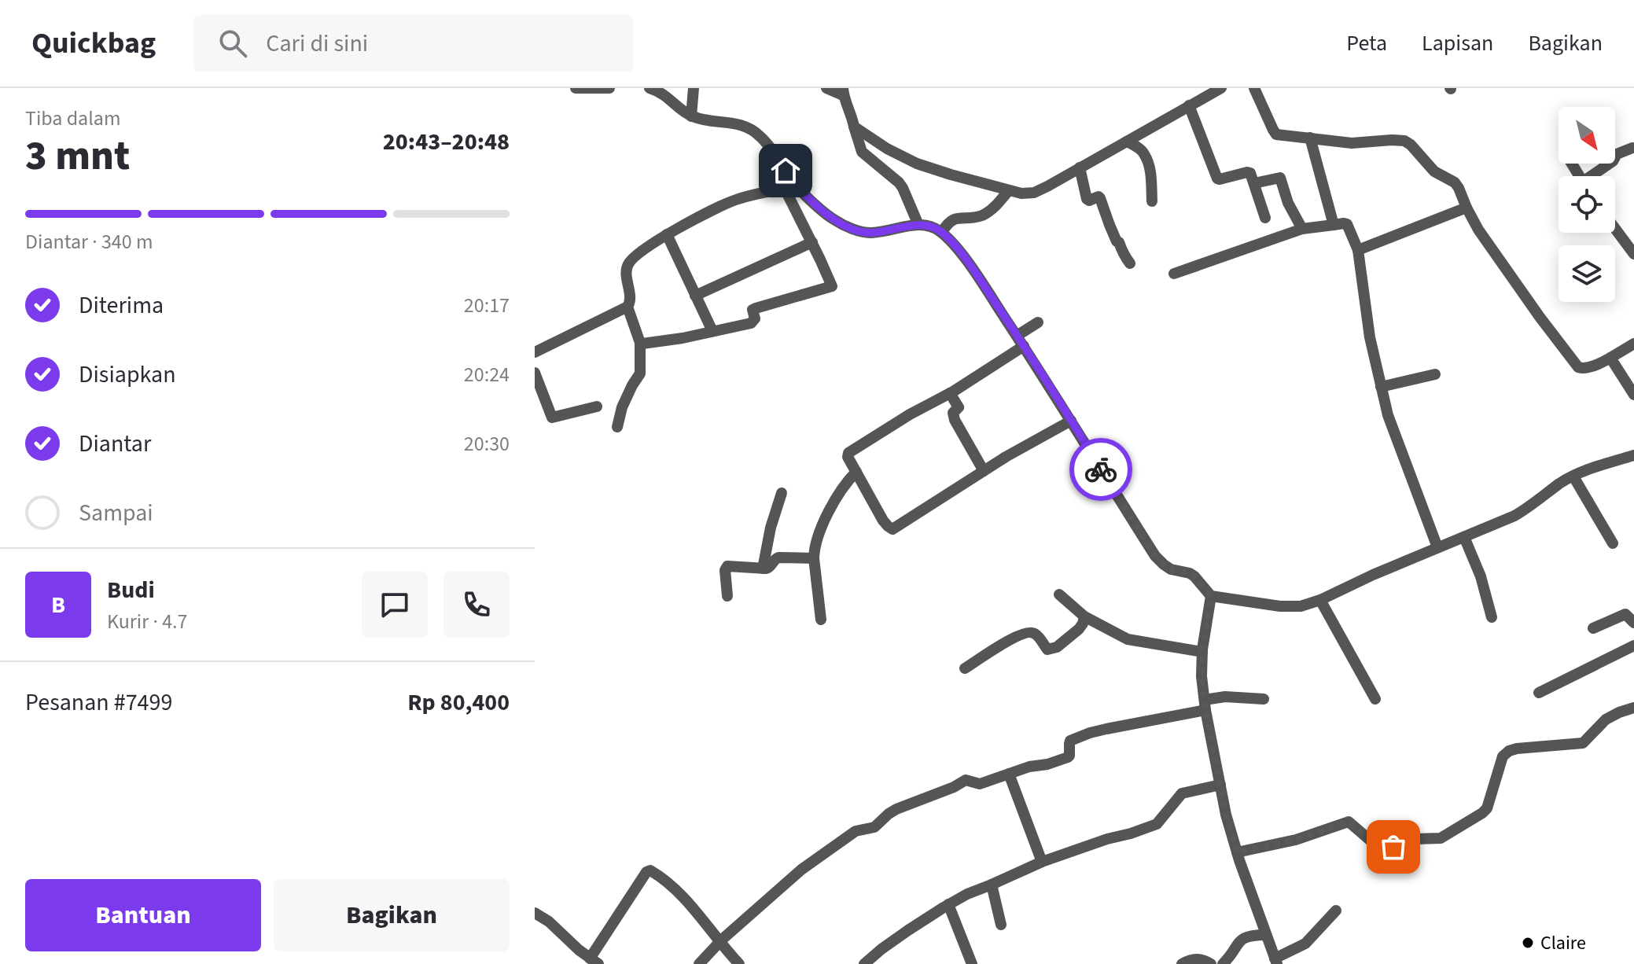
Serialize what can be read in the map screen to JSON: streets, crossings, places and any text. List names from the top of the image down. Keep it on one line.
{"places":["Claire"],"north":"bottom right","page":{"header":"Quickbag","search":"Cari di sini","nav":["Peta","Lapisan","Bagikan"],"heading":["3 mnt","Tiba dalam","20:43–20:48"],"panel":["Budi","Kurir · 4.7","Pesanan #7499","Rp 80,400"],"bar":"Diantar · 340 m","list":[["Diterima","20:17"],["Disiapkan","20:24"],["Diantar","20:30"],"Sampai"],"round":"B","buttons":["Bantuan","Bagikan"]}}
